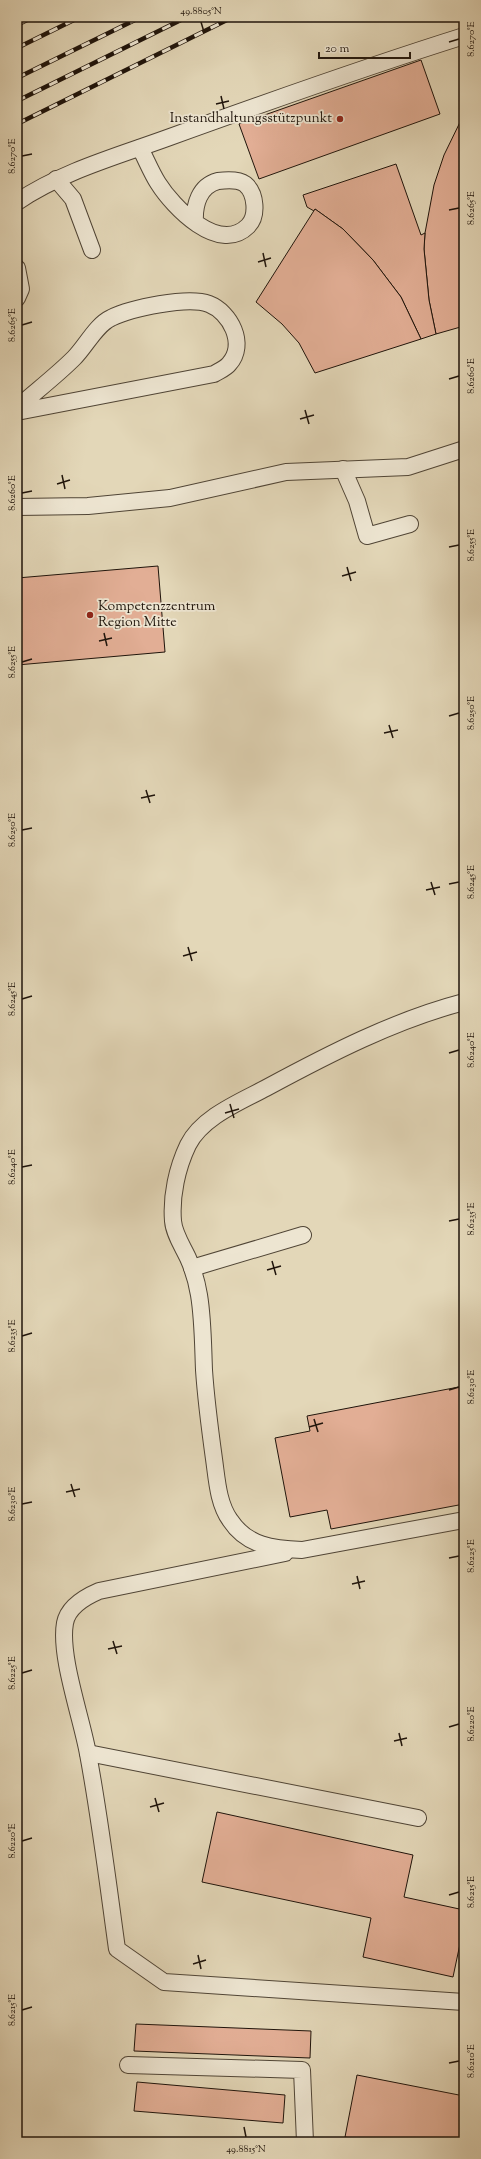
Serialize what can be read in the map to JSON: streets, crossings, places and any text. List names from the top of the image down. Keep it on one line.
{"places":["Instandhaltungsstützpunkt","Kompetenzzentrum Region Mitte"],"scale_bar":"20 m","coordinates":["49.8805°N","8.6270°E","8.6265°E","8.6260°E","8.6255°E","8.6250°E","8.6245°E","8.6240°E","8.6235°E","8.6230°E","8.6225°E","8.6220°E","8.6215°E","8.6210°E","49.8815°N"]}
